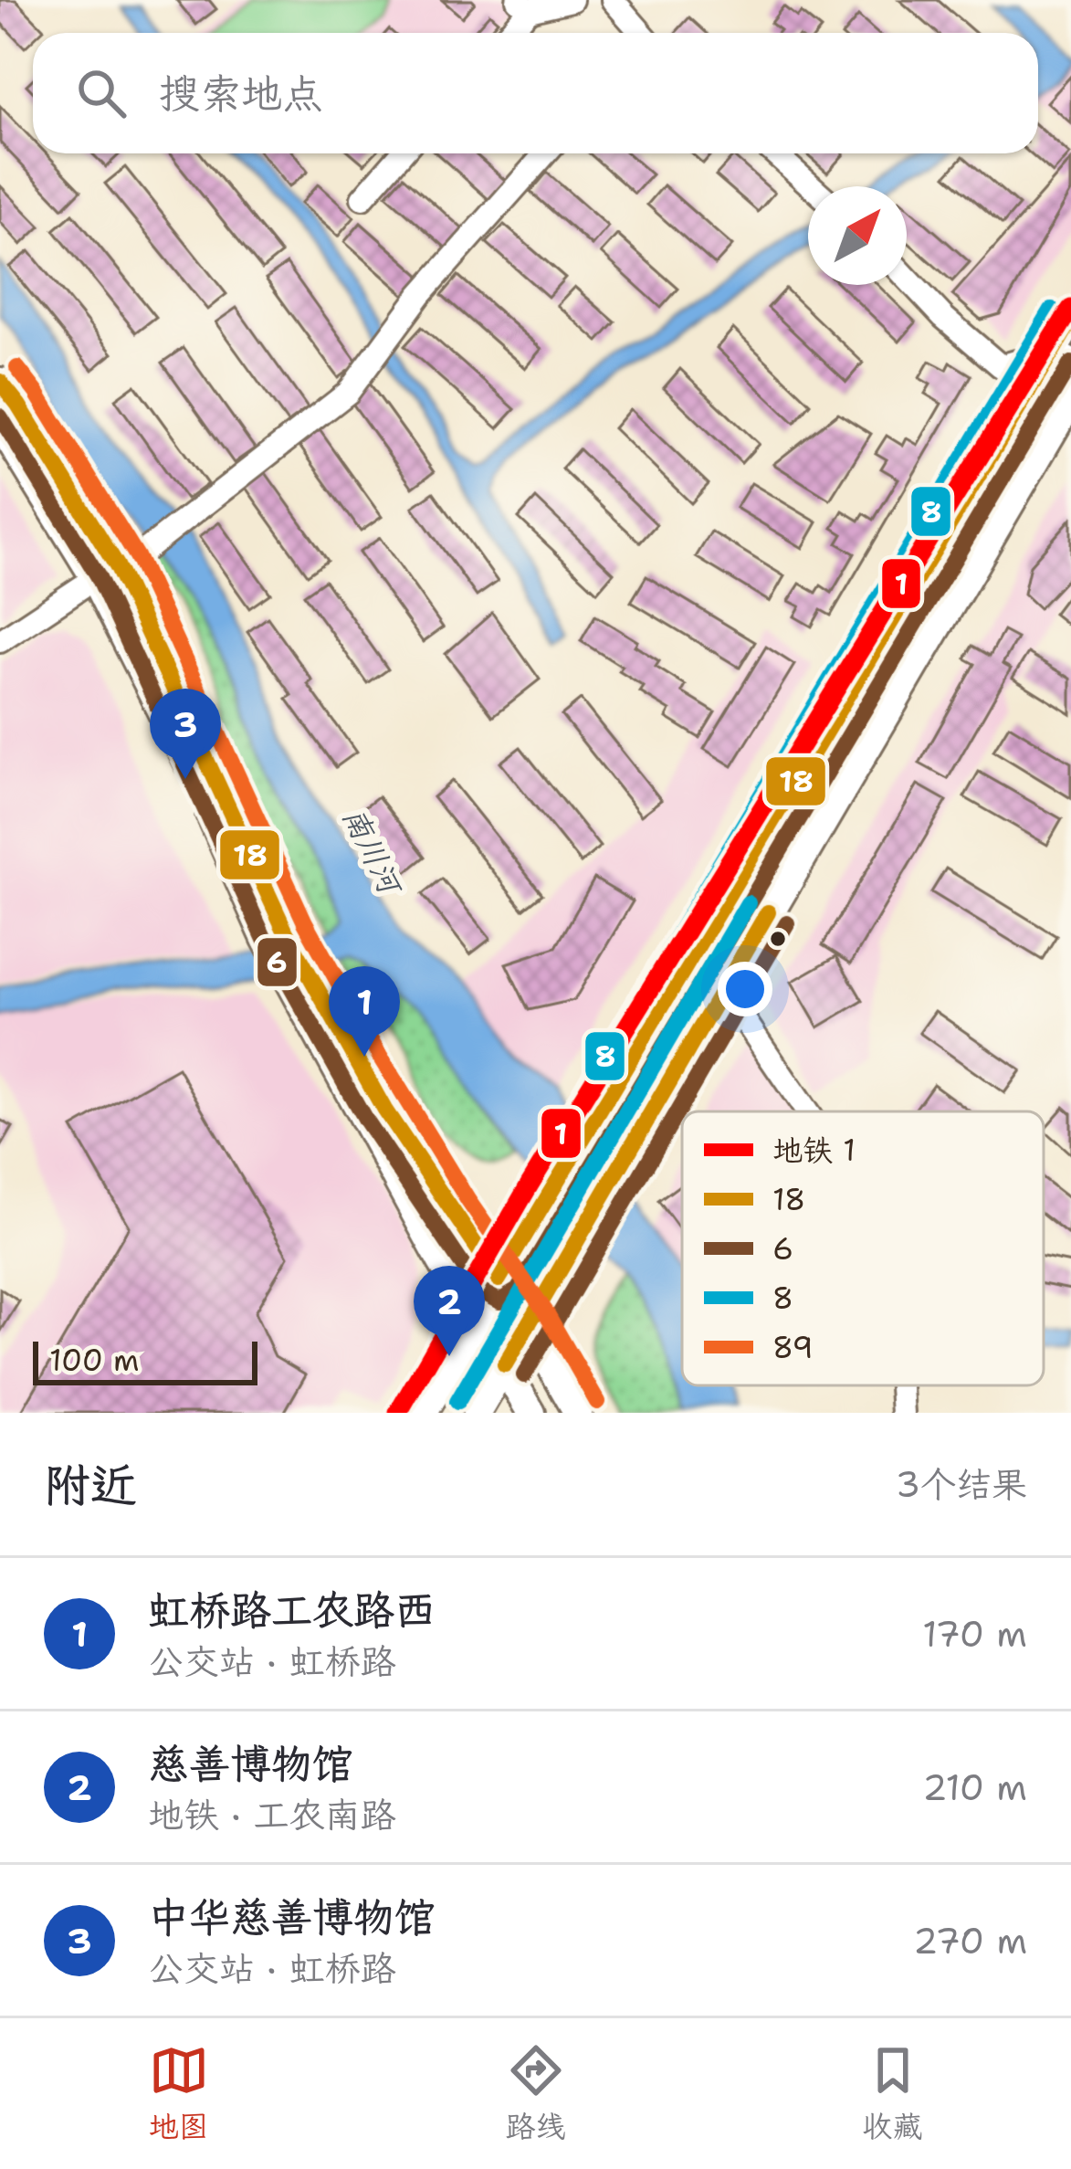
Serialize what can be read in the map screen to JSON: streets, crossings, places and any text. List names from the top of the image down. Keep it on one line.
{"water":["南川河"],"lines":["metro line 1","transit line 8","transit line 18","transit line 6","transit line 89"],"legend":["地铁 1","18","6","8","89"],"scale_bar":"100 m","north":"top right","page":{"search":"搜索地点","pins":["3","1","2"],"scale":"100 m","heading":["附近","3个结果"],"list":[{"mark":"1","name":"虹桥路工农路西","note":"公交站 · 虹桥路","value":"170 m"},{"mark":"2","name":"慈善博物馆","note":"地铁 · 工农南路","value":"210 m"},{"mark":"3","name":"中华慈善博物馆","note":"公交站 · 虹桥路","value":"270 m"}],"nav":["地图","路线","收藏"]}}
